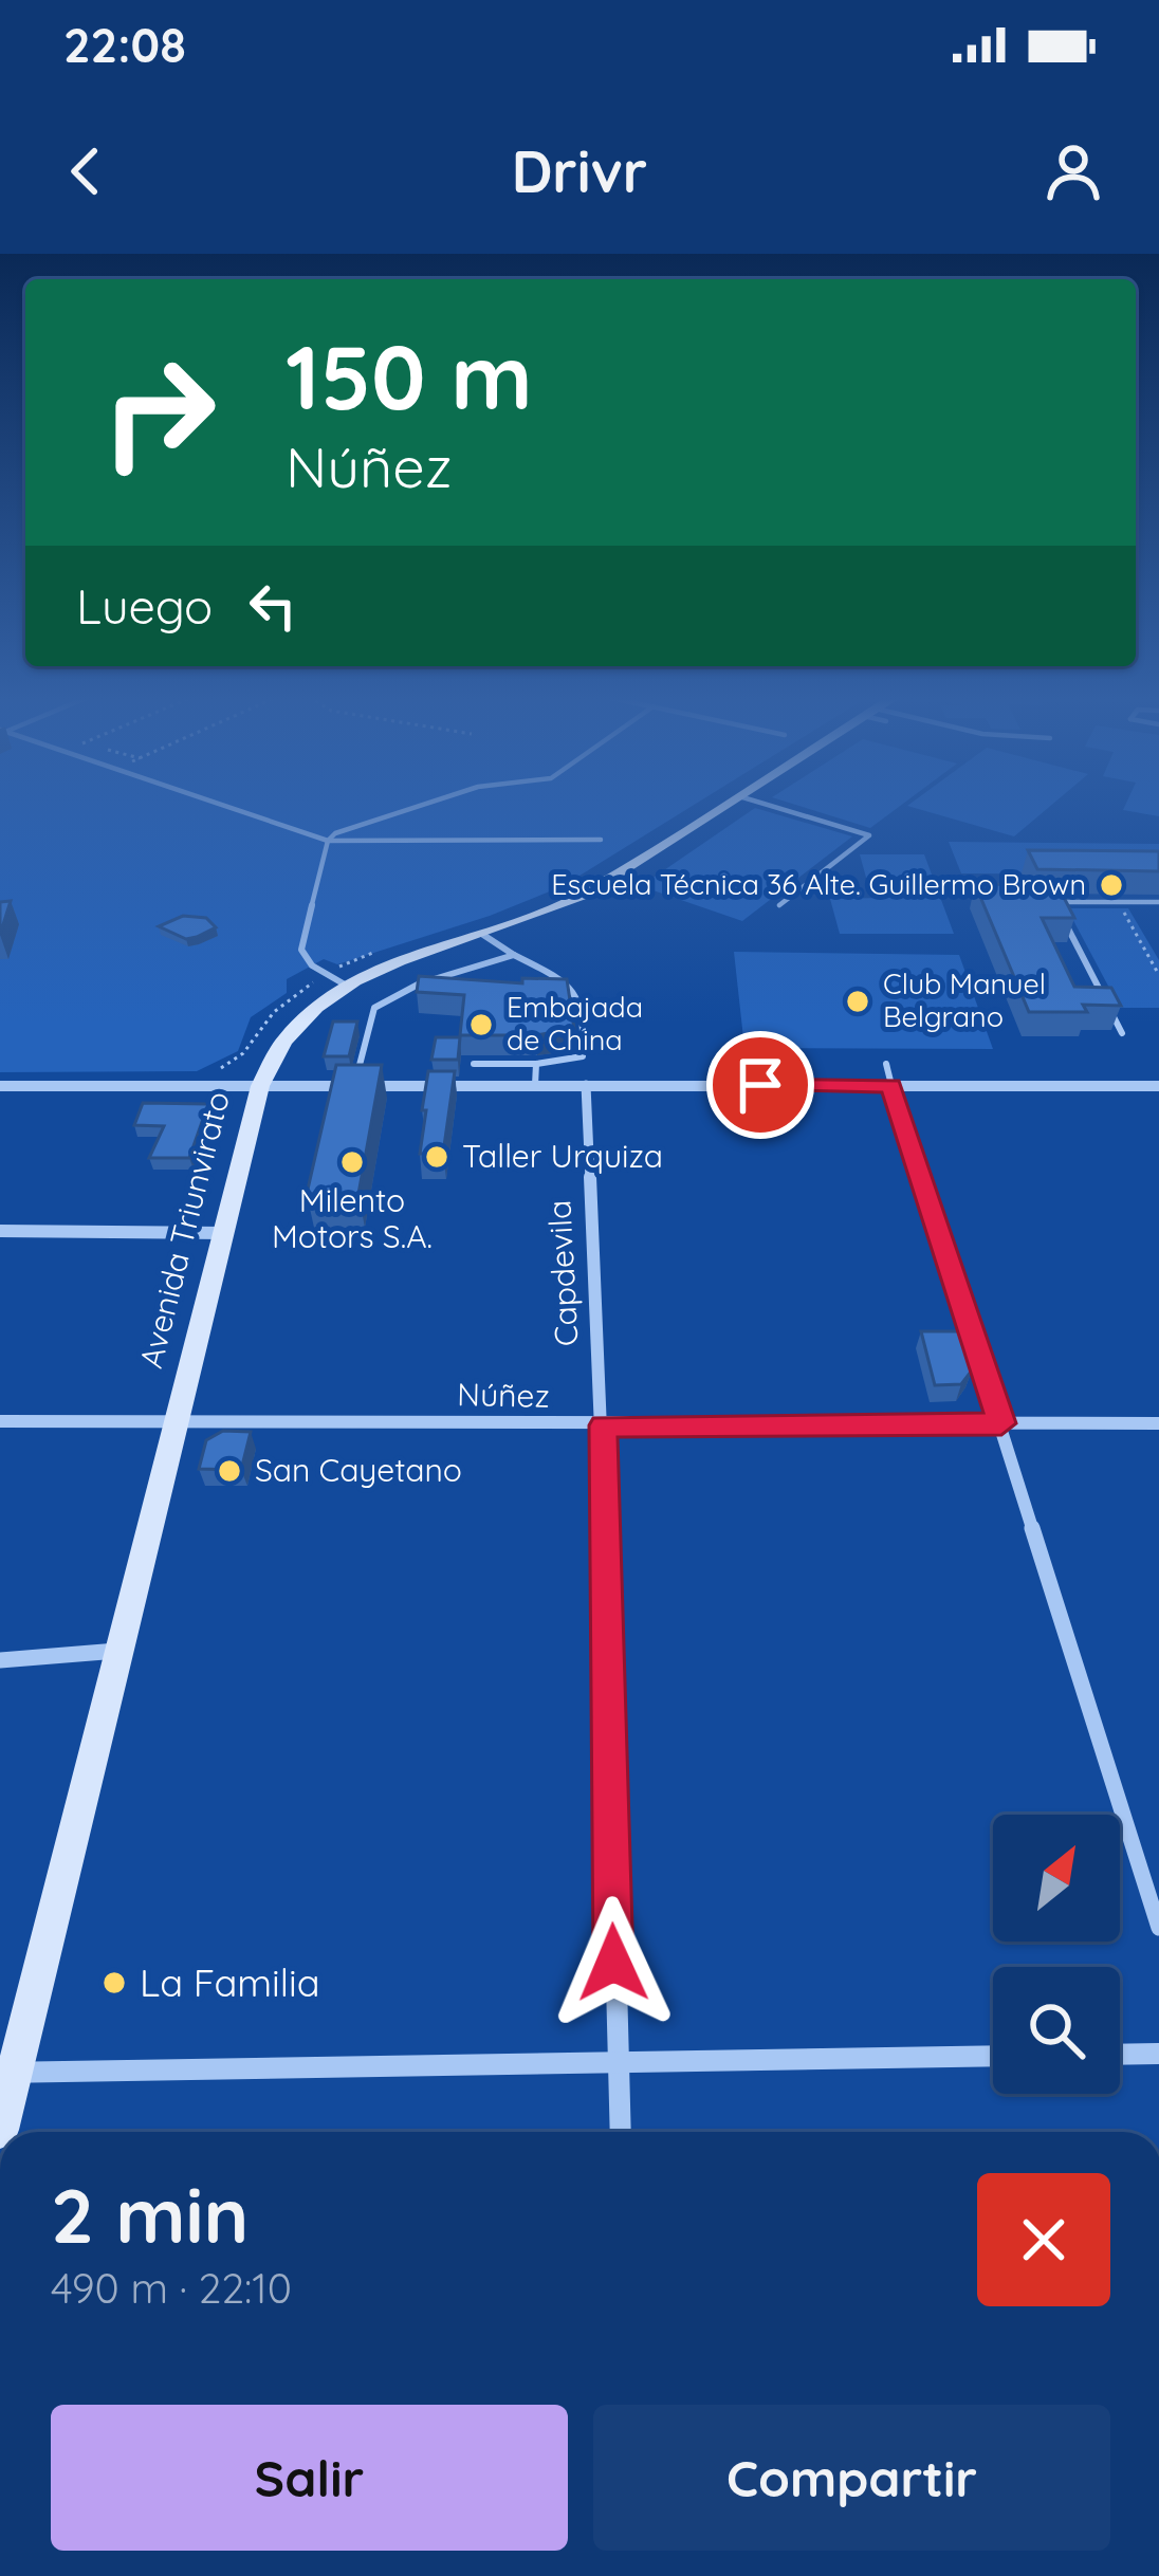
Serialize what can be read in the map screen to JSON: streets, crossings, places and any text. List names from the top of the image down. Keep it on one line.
{"streets":{"main road":["Avenida Triunvirato"],"street":["Capdevila","Núñez"]},"crossings":[["Avenida Triunvirato","Núñez"],["Capdevila","Núñez"]],"places":["Escuela Técnica 36 Alte. Guillermo Brown","Club Manuel Belgrano","Embajada de China","Taller Urquiza","Milento Motors S.A.","San Cayetano","La Familia"],"north":"top right","page":{"status":"22:08","header":"Drivr","turn":["150 m","Núñez"],"then":"Luego","heading":["2 min","490 m · 22:10"],"buttons":["Salir","Compartir"]}}
